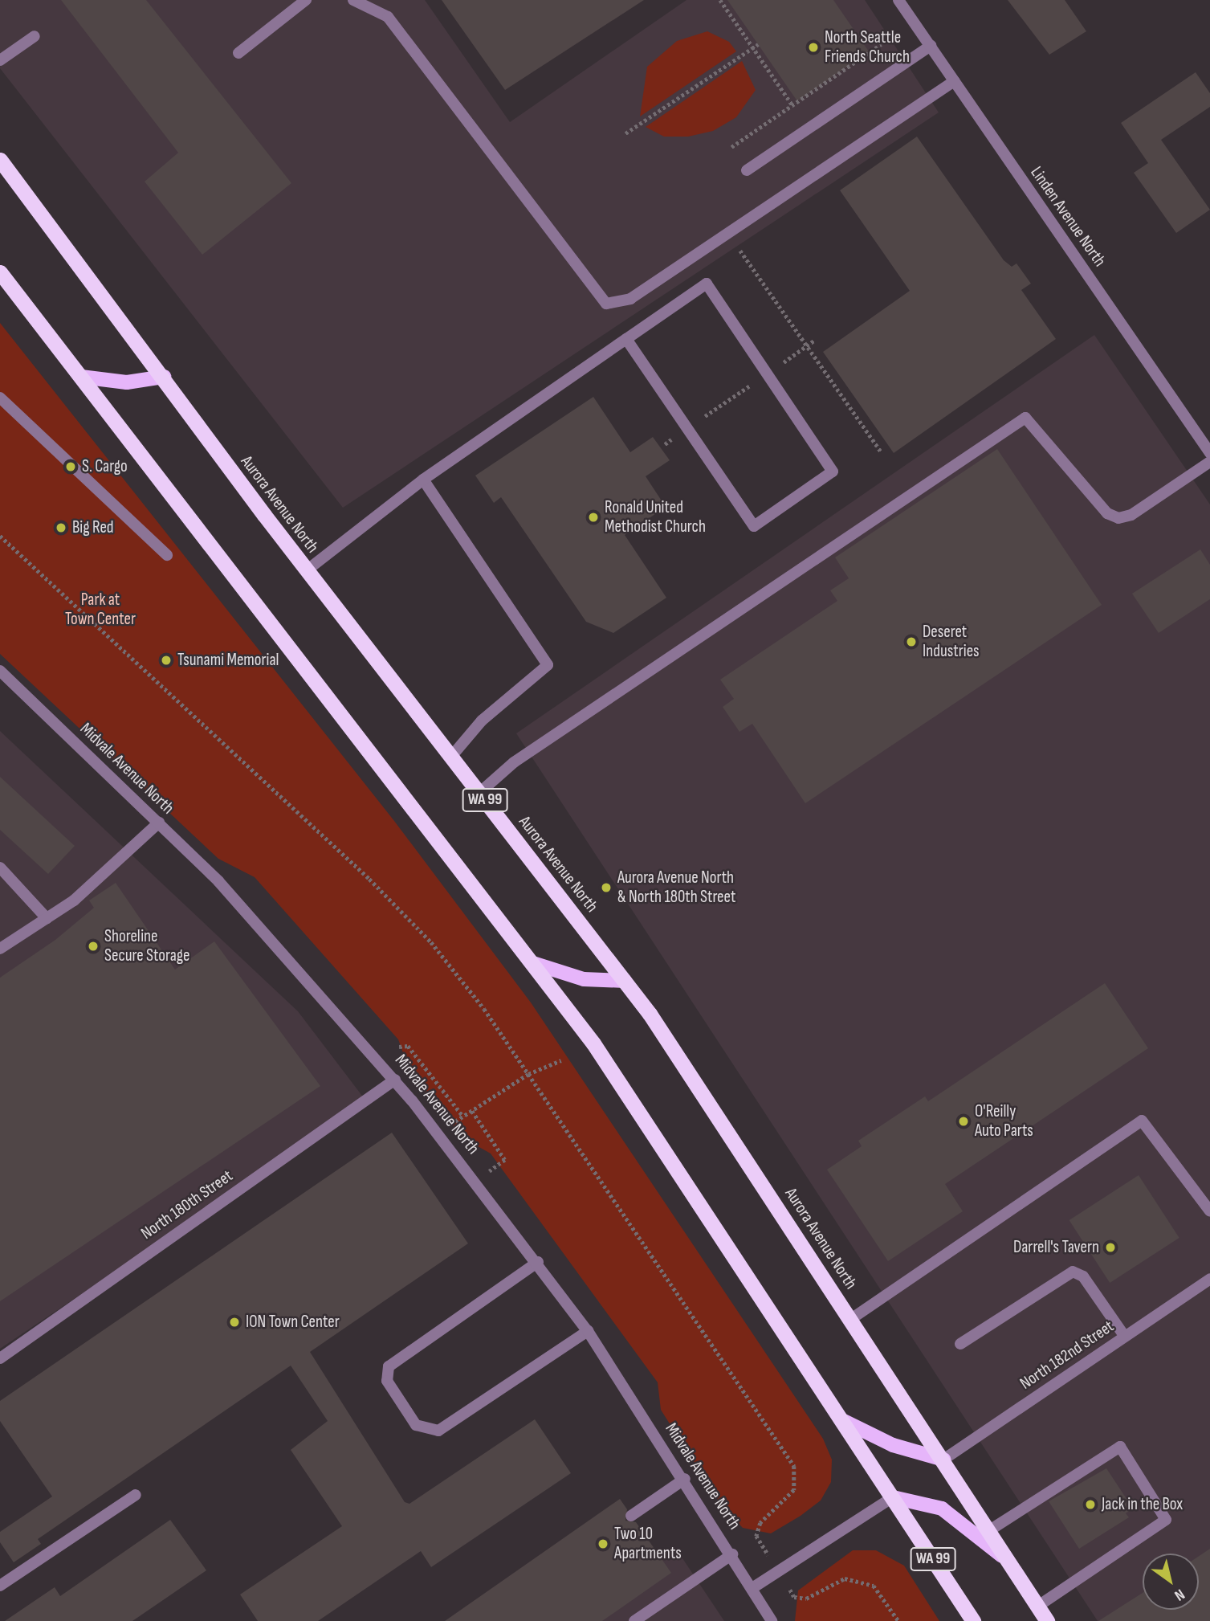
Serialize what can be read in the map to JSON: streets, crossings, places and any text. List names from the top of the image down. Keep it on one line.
{"streets":{"highway":["Aurora Avenue North","WA 99"],"street":["Linden Avenue North","Midvale Avenue North","North 180th Street","North 182nd Street"]},"crossings":[["Aurora Avenue North","North 182nd Street"],["Midvale Avenue North","North 180th Street"]],"parks":["Park at Town Center"],"places":["North Seattle Friends Church","S. Cargo","Ronald United Methodist Church","Big Red","Deseret Industries","Tsunami Memorial","Aurora Avenue North & North 180th Street","Shoreline Secure Storage","O'Reilly Auto Parts","Darrell's Tavern","ION Town Center","Jack in the Box","Two 10 Apartments"],"north":"bottom right"}
